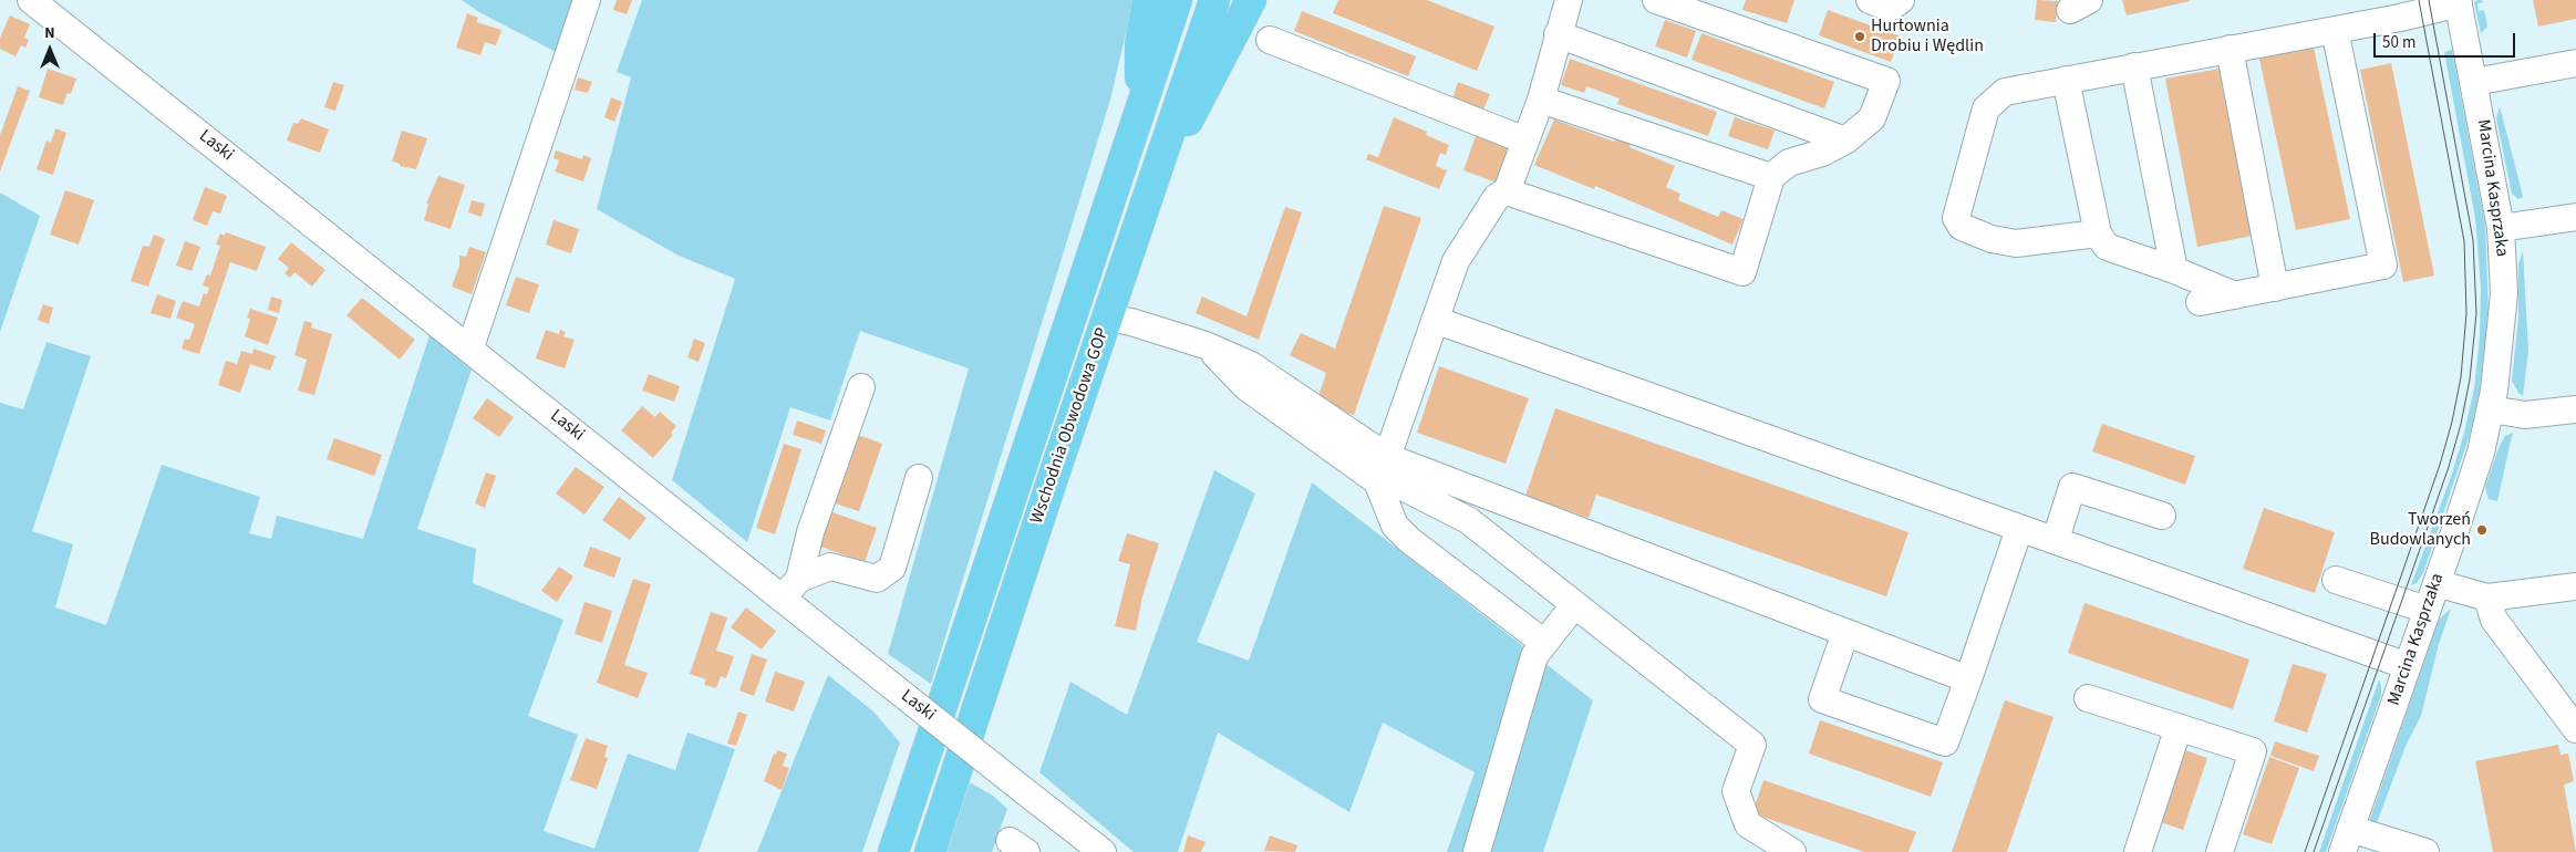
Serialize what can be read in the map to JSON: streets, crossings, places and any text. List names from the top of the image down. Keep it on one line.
{"streets":{"highway":["Wschodnia Obwodowa GOP"],"street":["Laski","Marcina Kasprzaka"]},"places":["Hurtownia Drobiu i Wędlin","Tworzeń Budowlanych"],"scale_bar":"50 m","north":"top"}
